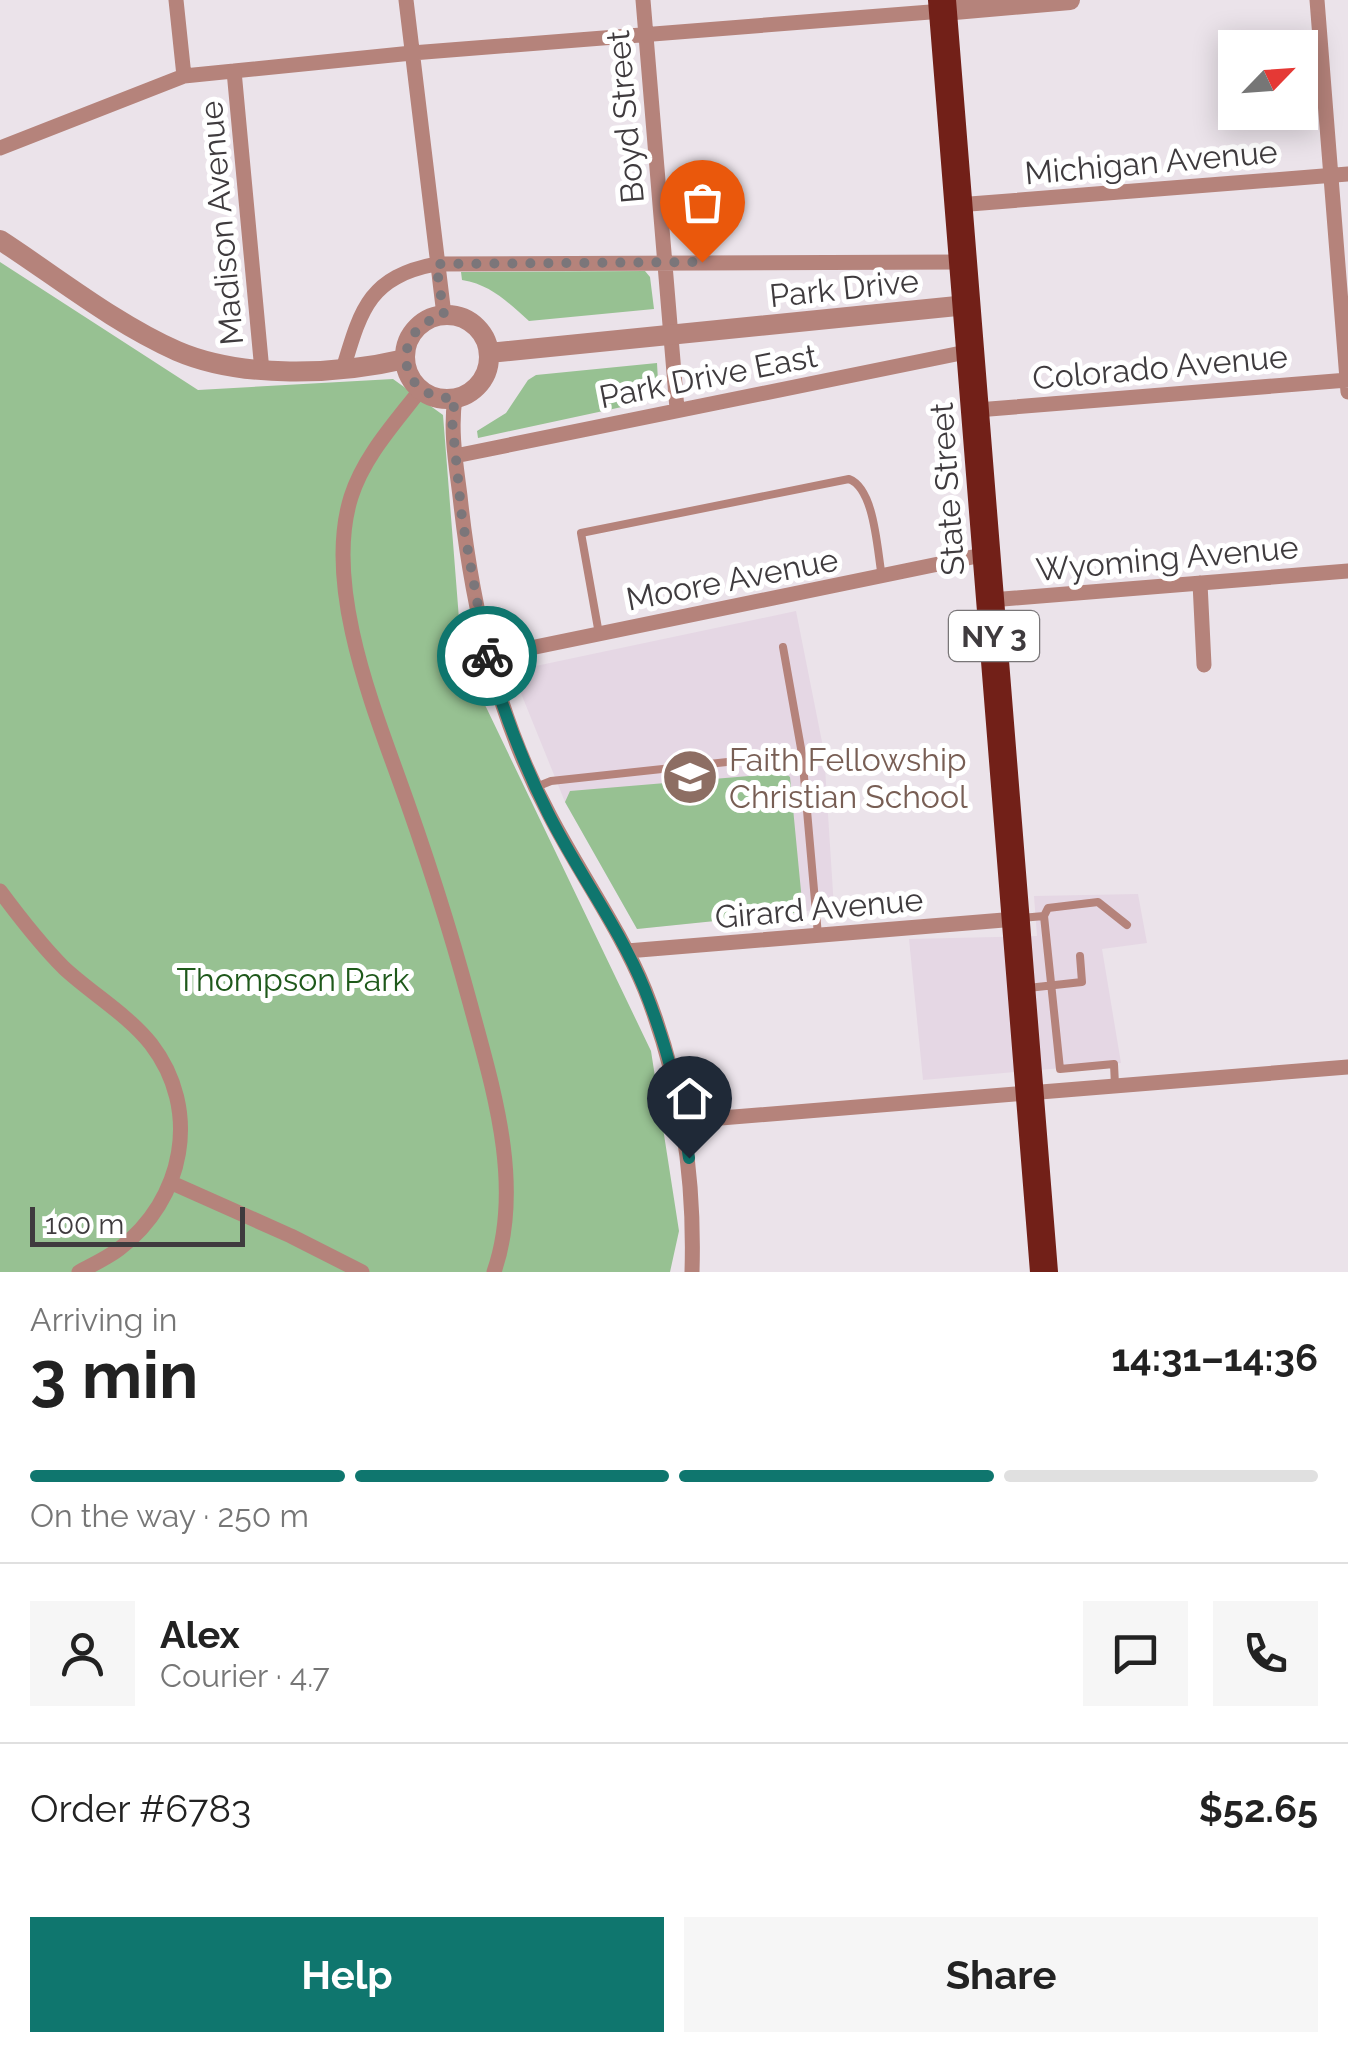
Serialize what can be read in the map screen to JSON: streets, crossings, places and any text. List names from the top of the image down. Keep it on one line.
{"streets":{"highway":["State Street","NY 3"],"street":["Boyd Street","Michigan Avenue","Madison Avenue","Park Drive","Colorado Avenue","Park Drive East","Wyoming Avenue","Moore Avenue","Girard Avenue"]},"crossings":[["Boyd Street","Park Drive"],["Boyd Street","Park Drive East"],["Michigan Avenue","State Street"],["Park Drive","State Street"],["Colorado Avenue","State Street"],["Park Drive East","State Street"],["State Street","Wyoming Avenue"],["State Street","Moore Avenue"],["State Street","Girard Avenue"]],"parks":["Thompson Park"],"places":{"school or university":["Faith Fellowship Christian School"]},"scale_bar":"100 m","north":"top right","page":{"scale":"100 m","heading":["3 min","Arriving in","14:31–14:36"],"panel":["Alex","Courier · 4.7","Order #6783","$52.65"],"bar":"On the way · 250 m","buttons":["Help","Share"]}}
